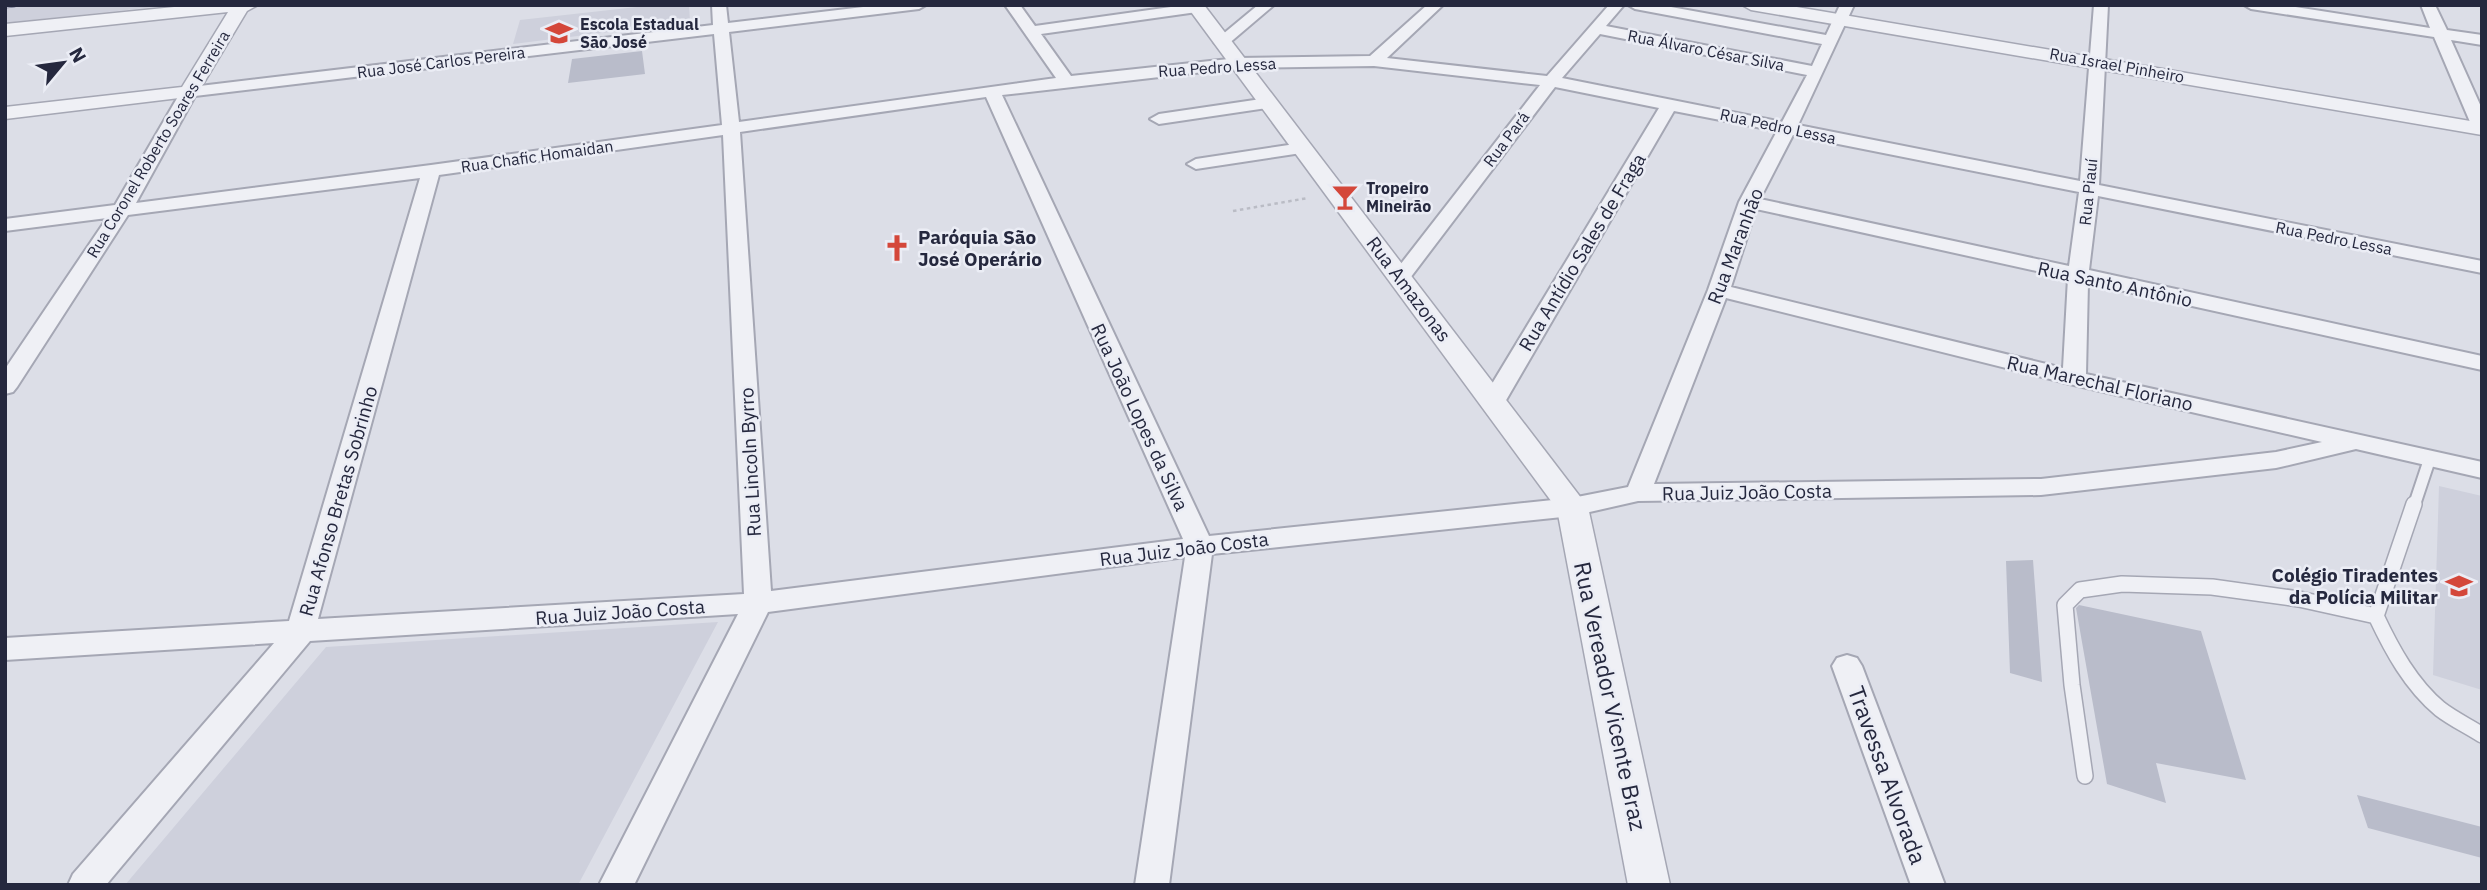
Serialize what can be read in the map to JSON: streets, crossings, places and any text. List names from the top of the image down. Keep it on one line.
{"streets":{"street":["Rua Álvaro César Silva","Rua José Carlos Pereira","Rua Israel Pinheiro","Rua Pedro Lessa","Rua Pará","Rua Coronel Roberto Soares Ferreira","Rua Chafic Homaidan","Rua Piauí","Rua Maranhão","Rua Antídio Sales de Fraga","Rua Santo Antônio","Rua Amazonas","Rua Marechal Floriano","Rua João Lopes da Silva","Rua Lincoln Byrro","Rua Juiz João Costa","Rua Afonso Bretas Sobrinho","Rua Vereador Vicente Braz","Travessa Alvorada"]},"crossings":[["Rua Álvaro César Silva","Rua Pará"],["Rua Álvaro César Silva","Rua Maranhão"],["Rua José Carlos Pereira","Rua Coronel Roberto Soares Ferreira"],["Rua José Carlos Pereira","Rua Lincoln Byrro"],["Rua Israel Pinheiro","Rua Piauí"],["Rua Israel Pinheiro","Rua Maranhão"],["Rua Pedro Lessa","Rua Pará"],["Rua Pedro Lessa","Rua Chafic Homaidan"],["Rua Pedro Lessa","Rua Piauí"],["Rua Pedro Lessa","Rua Maranhão"],["Rua Pedro Lessa","Rua Antídio Sales de Fraga"],["Rua Pedro Lessa","Rua Amazonas"],["Rua Pará","Rua Amazonas"],["Rua Coronel Roberto Soares Ferreira","Rua Chafic Homaidan"],["Rua Chafic Homaidan","Rua João Lopes da Silva"],["Rua Chafic Homaidan","Rua Lincoln Byrro"],["Rua Chafic Homaidan","Rua Afonso Bretas Sobrinho"],["Rua Piauí","Rua Santo Antônio"],["Rua Piauí","Rua Marechal Floriano"],["Rua Maranhão","Rua Santo Antônio"],["Rua Maranhão","Rua Marechal Floriano"],["Rua Maranhão","Rua Juiz João Costa"],["Rua Antídio Sales de Fraga","Rua Amazonas"],["Rua Amazonas","Rua Juiz João Costa"],["Rua Amazonas","Rua Vereador Vicente Braz"],["Rua Marechal Floriano","Rua Juiz João Costa"],["Rua João Lopes da Silva","Rua Juiz João Costa"],["Rua Lincoln Byrro","Rua Juiz João Costa"],["Rua Juiz João Costa","Rua Afonso Bretas Sobrinho"],["Rua Juiz João Costa","Rua Vereador Vicente Braz"]],"places":{"school or university":["Escola Estadual São José","Colégio Tiradentes da Polícia Militar"],"bar":["Tropeiro Mineirão"],"church":["Paróquia São José Operário"]},"north":"top right"}
